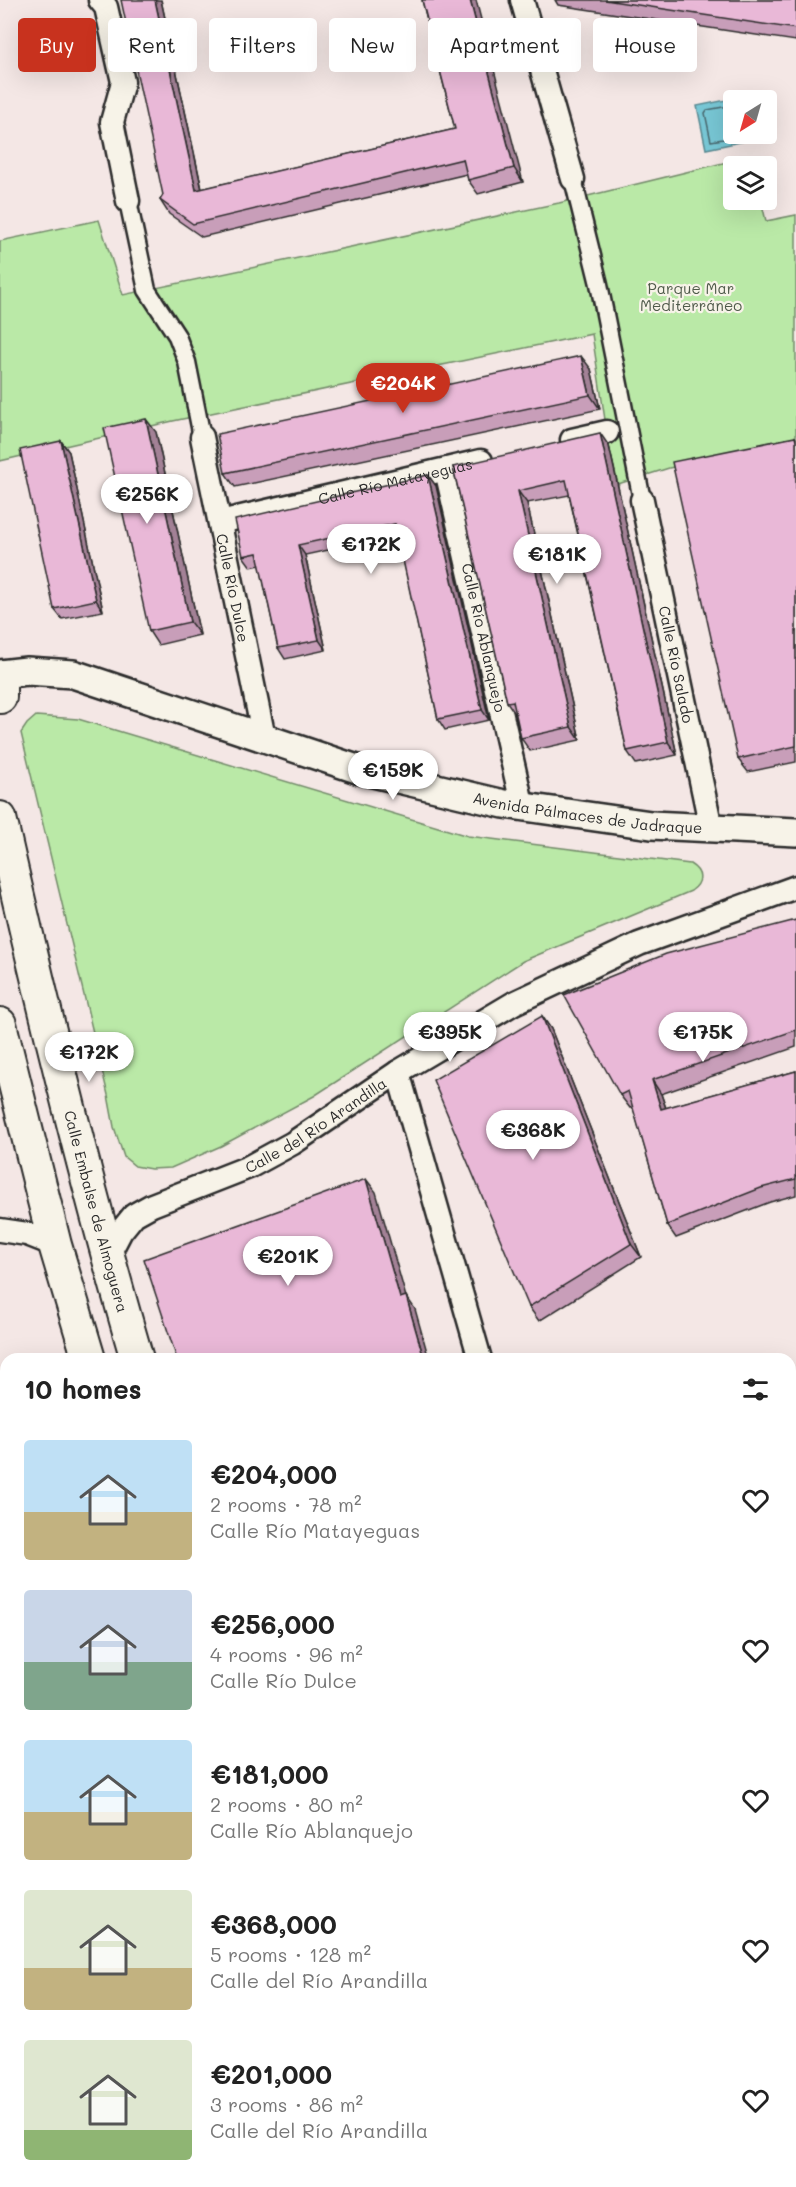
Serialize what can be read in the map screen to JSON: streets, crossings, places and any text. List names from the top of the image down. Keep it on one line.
{"streets":{"main road":["Calle Embalse de Almoguera"],"street":["Calle Río Matayeguas","Calle Río Dulce","Calle Río Ablanquejo","Calle Río Salado","Avenida Pálmaces de Jadraque","Calle del Río Arandilla"]},"crossings":[["Calle Río Matayeguas","Calle Río Dulce"],["Calle Río Matayeguas","Calle Río Ablanquejo"],["Calle Río Dulce","Avenida Pálmaces de Jadraque"],["Calle Río Ablanquejo","Avenida Pálmaces de Jadraque"],["Calle Río Salado","Avenida Pálmaces de Jadraque"],["Calle del Río Arandilla","Calle Embalse de Almoguera"]],"parks":["Parque Mar Mediterráneo"],"north":"bottom left","page":{"chip":["Buy","Rent","Filters","New","Apartment","House"],"price":["€204K","€256K","€172K","€181K","€159K","€395K","€175K","€172K","€368K","€201K"],"heading":"10 homes","list":[{"name":"€204,000","note":"2 rooms · 78 m² · Calle Río Matayeguas"},{"name":"€256,000","note":"4 rooms · 96 m² · Calle Río Dulce"},{"name":"€181,000","note":"2 rooms · 80 m² · Calle Río Ablanquejo"},{"name":"€368,000","note":"5 rooms · 128 m² · Calle del Río Arandilla"},{"name":"€201,000","note":"3 rooms · 86 m² · Calle del Río Arandilla"}]}}
